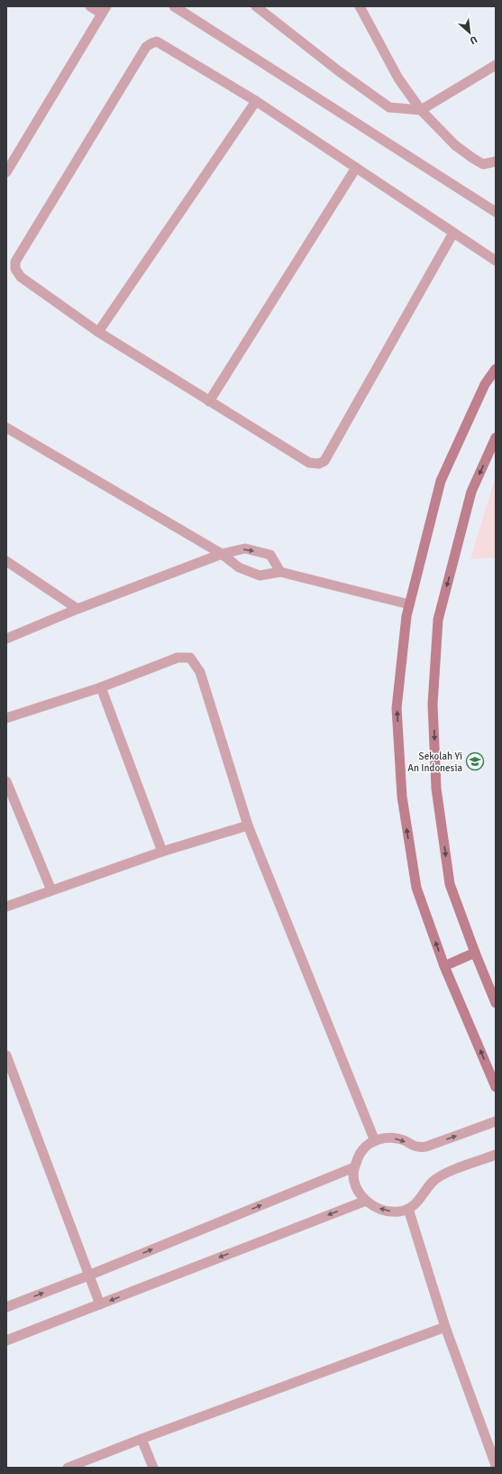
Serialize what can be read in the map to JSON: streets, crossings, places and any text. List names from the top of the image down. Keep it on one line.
{"places":{"school or university":["Sekolah Yi An Indonesia"]},"north":"bottom right"}
